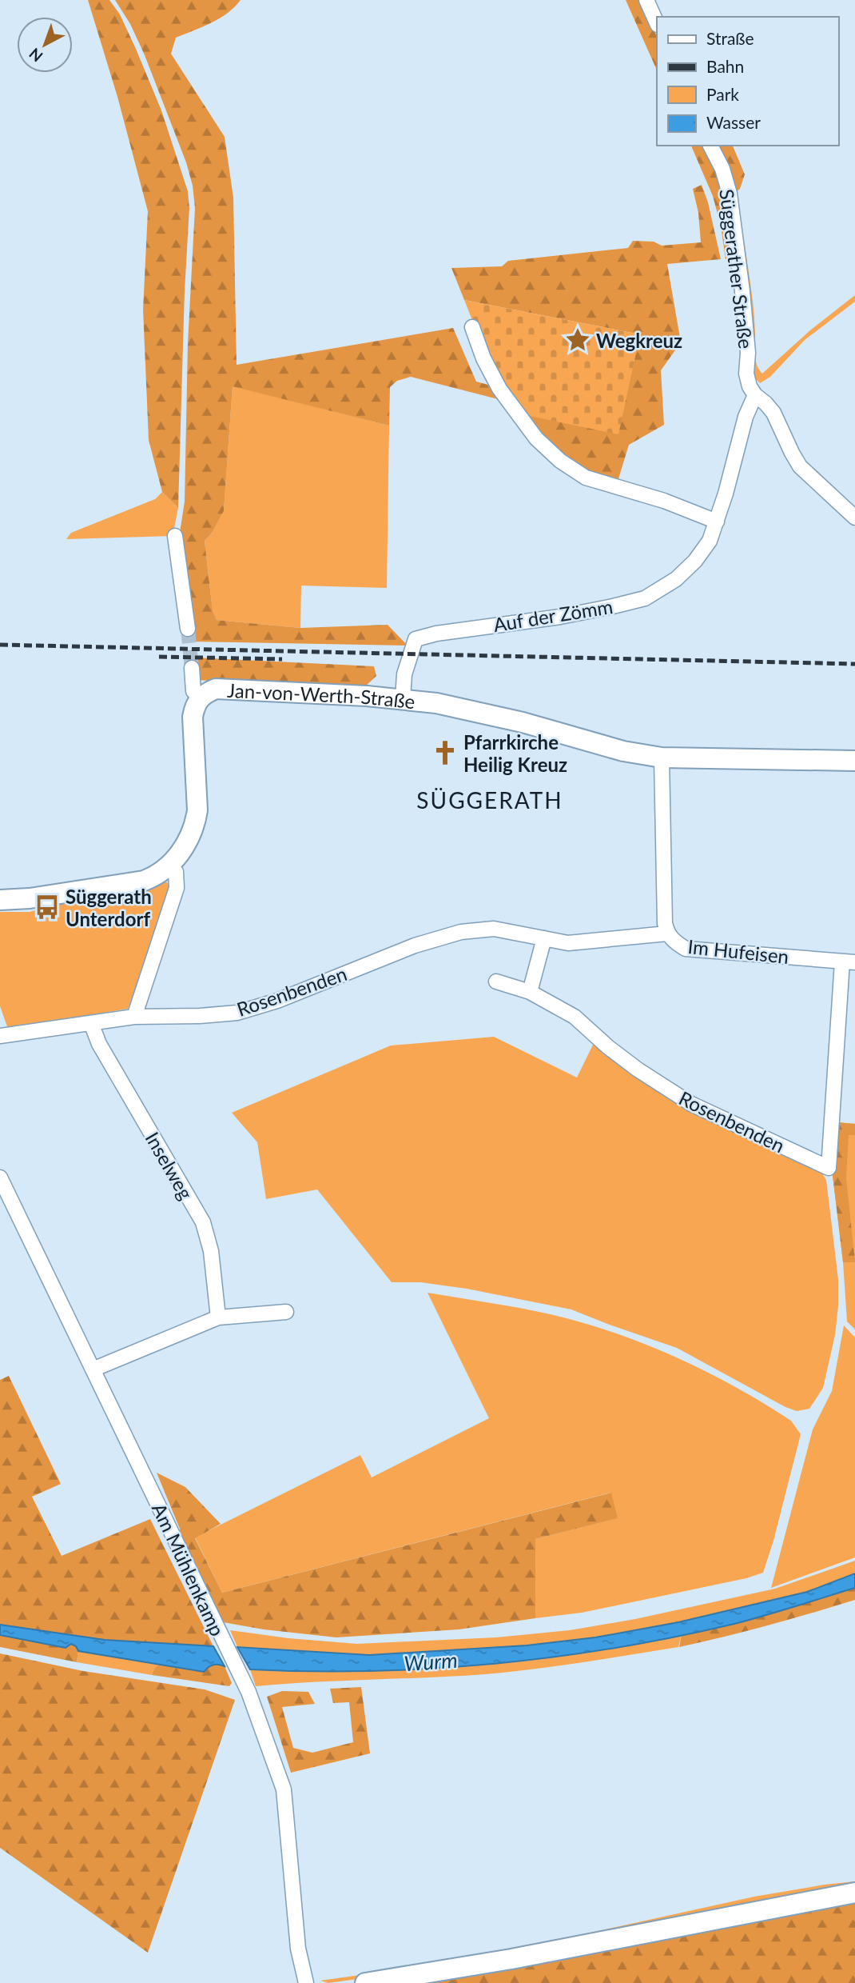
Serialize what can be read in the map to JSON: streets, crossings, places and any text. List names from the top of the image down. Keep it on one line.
{"streets":{"main road":["Jan-von-Werth-Straße"],"street":["Süggerather Straße","Auf der Zömm","Im Hufeisen","Rosenbenden","Inselweg","Am Mühlenkamp"]},"crossings":[["Süggerather Straße","Auf der Zömm"],["Auf der Zömm","Jan-von-Werth-Straße"],["Jan-von-Werth-Straße","Im Hufeisen"],["Im Hufeisen","Rosenbenden"],["Rosenbenden","Inselweg"]],"districts":["SÜGGERATH"],"water":["Wurm"],"places":{"place":["Wegkreuz"],"church":["Pfarrkirche Heilig Kreuz"],"bus stop":["Süggerath Unterdorf"]},"legend":["Straße","Bahn","Park","Wasser"],"north":"bottom left"}
